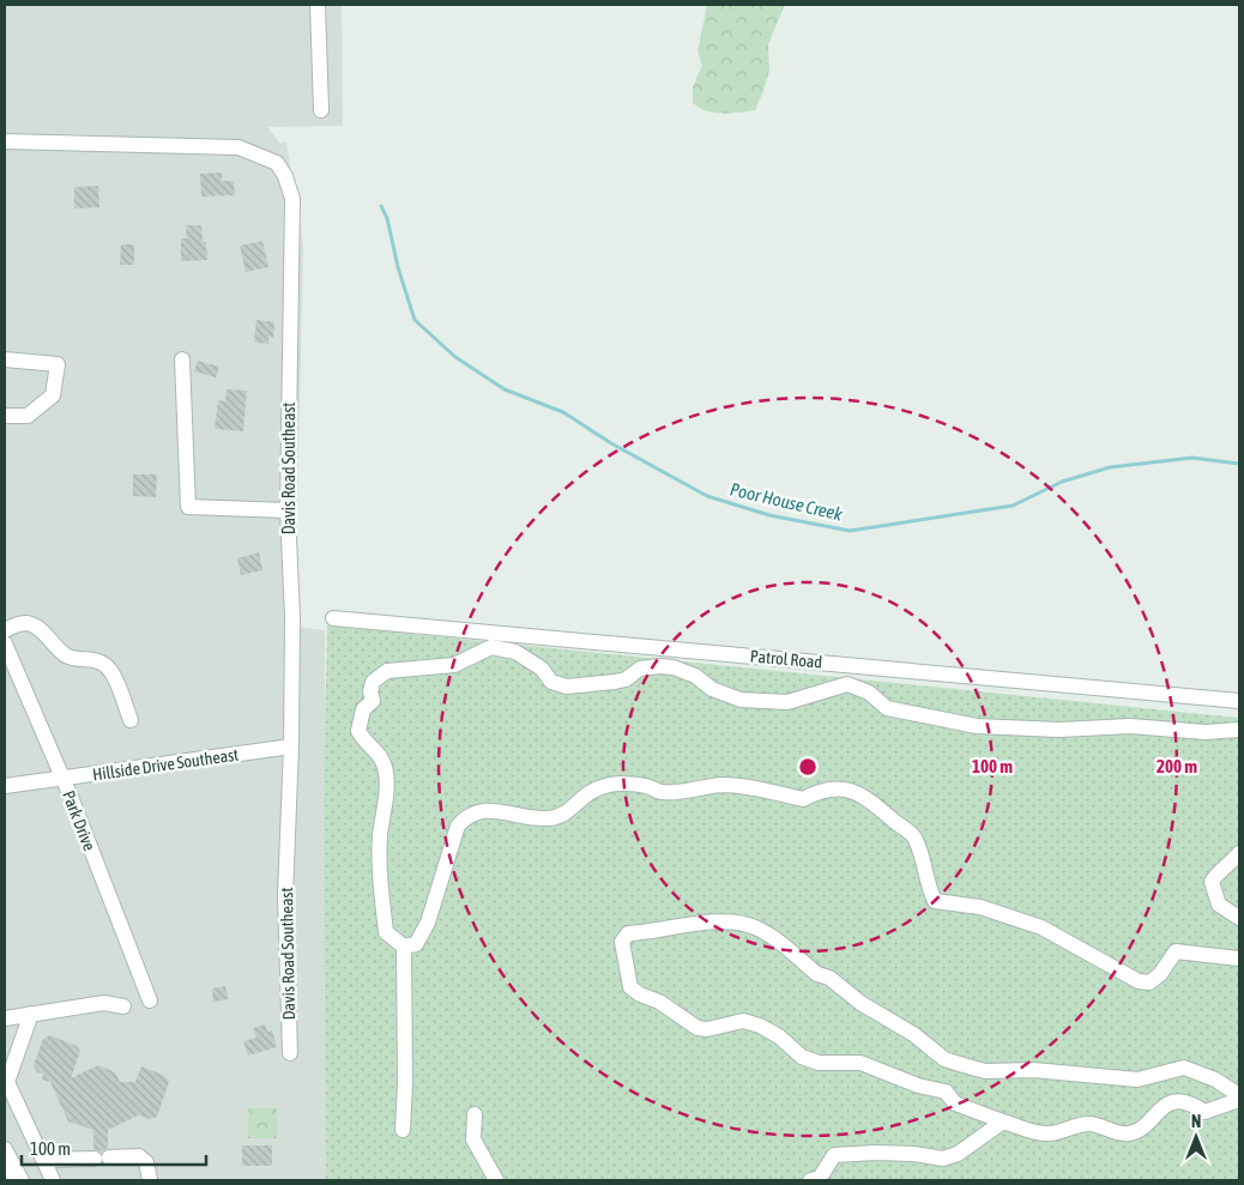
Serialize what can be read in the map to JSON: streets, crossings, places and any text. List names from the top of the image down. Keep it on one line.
{"streets":{"street":["Davis Road Southeast","Patrol Road","Hillside Drive Southeast","Park Drive"]},"crossings":[["Davis Road Southeast","Hillside Drive Southeast"],["Hillside Drive Southeast","Park Drive"]],"water":["Poor House Creek"],"scale_bar":"100 m","north":"top","rings":["100 m","200 m"]}
